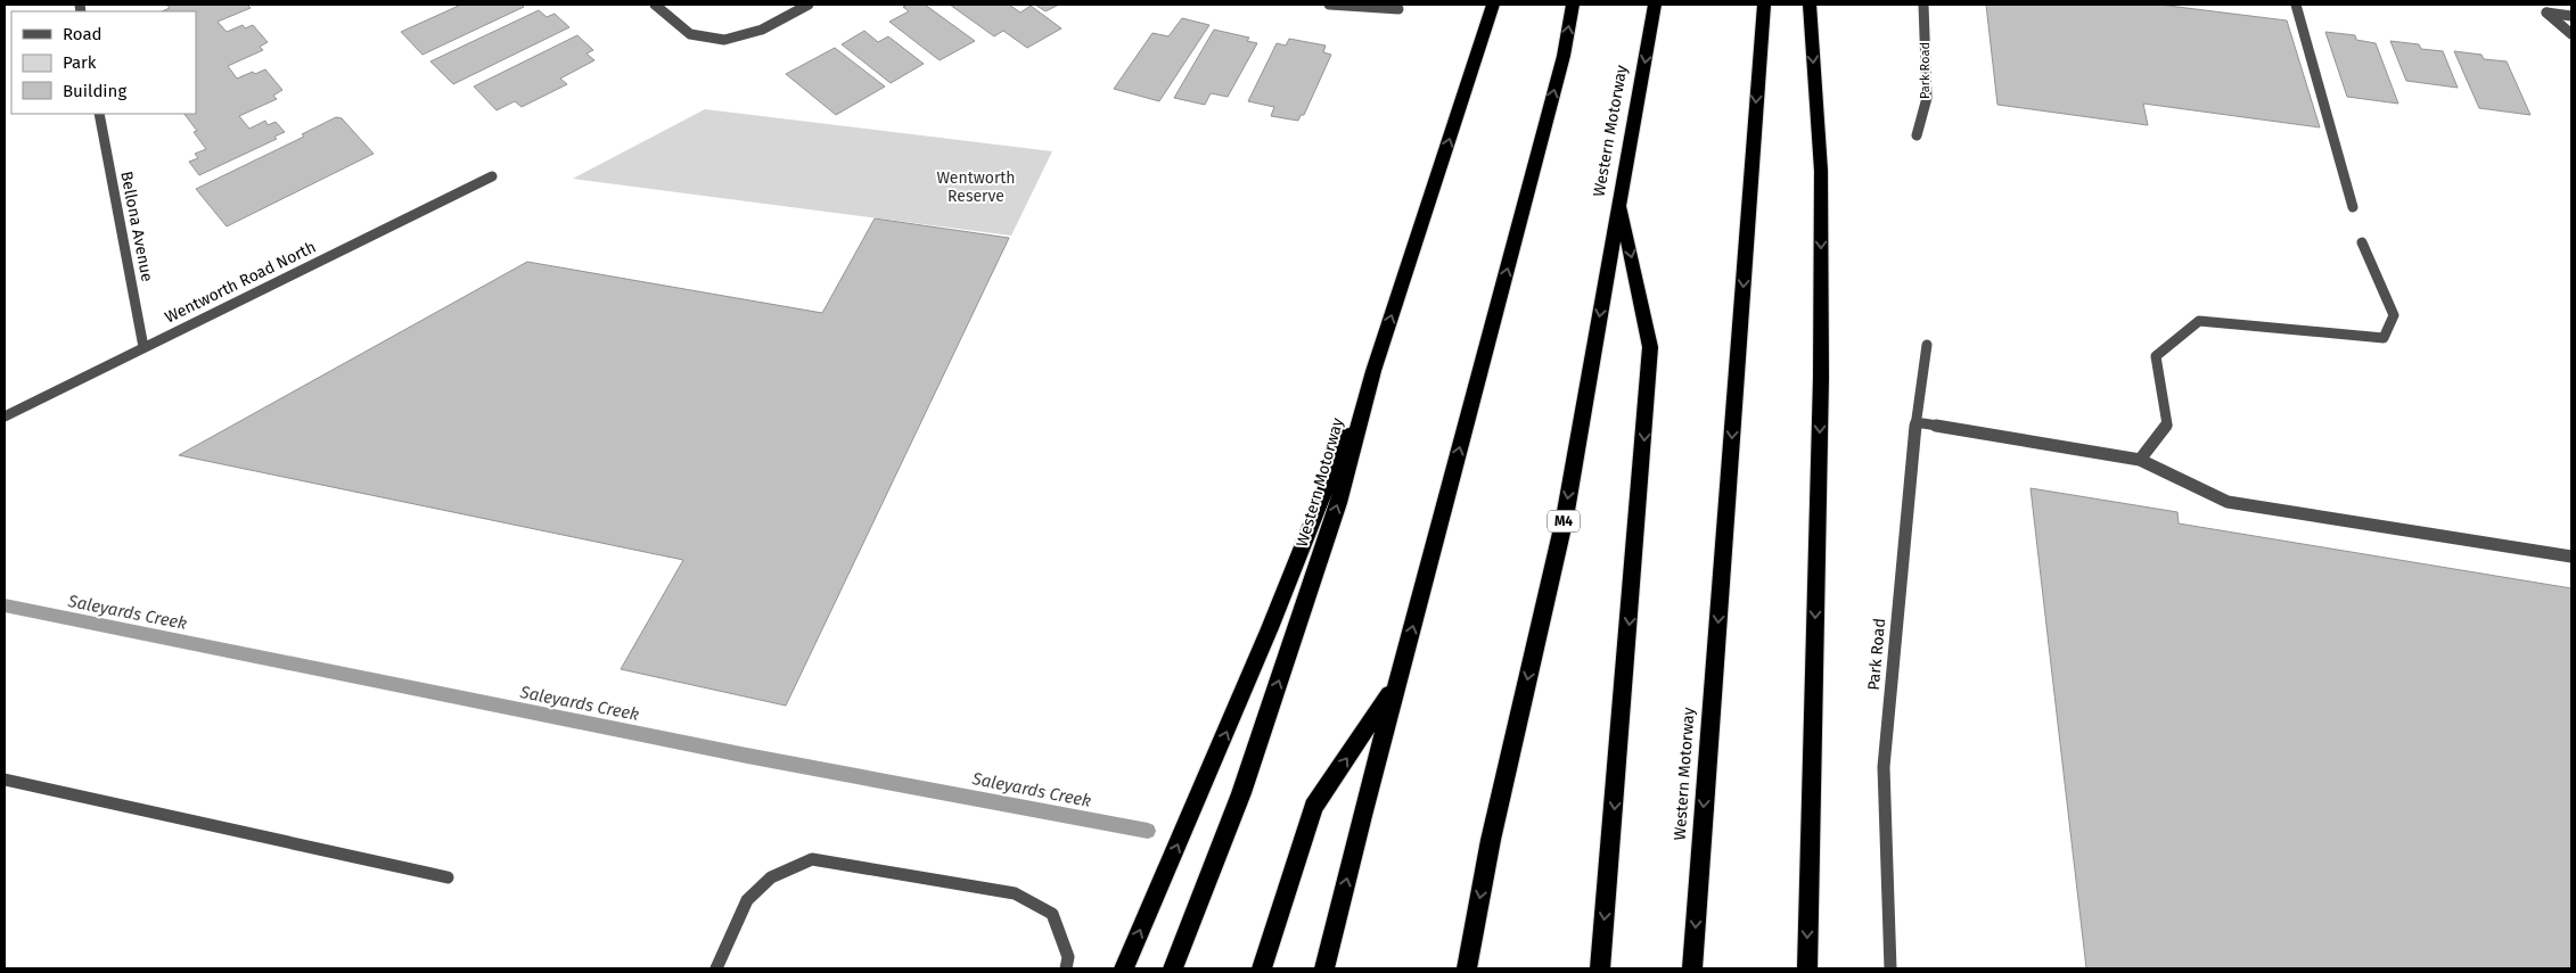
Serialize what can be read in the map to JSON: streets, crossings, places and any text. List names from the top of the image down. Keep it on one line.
{"streets":{"highway":["Western Motorway","M4"],"street":["Park Road","Bellona Avenue","Wentworth Road North"]},"crossings":[["Bellona Avenue","Wentworth Road North"]],"water":["Saleyards Creek"],"parks":["Wentworth Reserve"],"legend":["Road","Park","Building"]}
